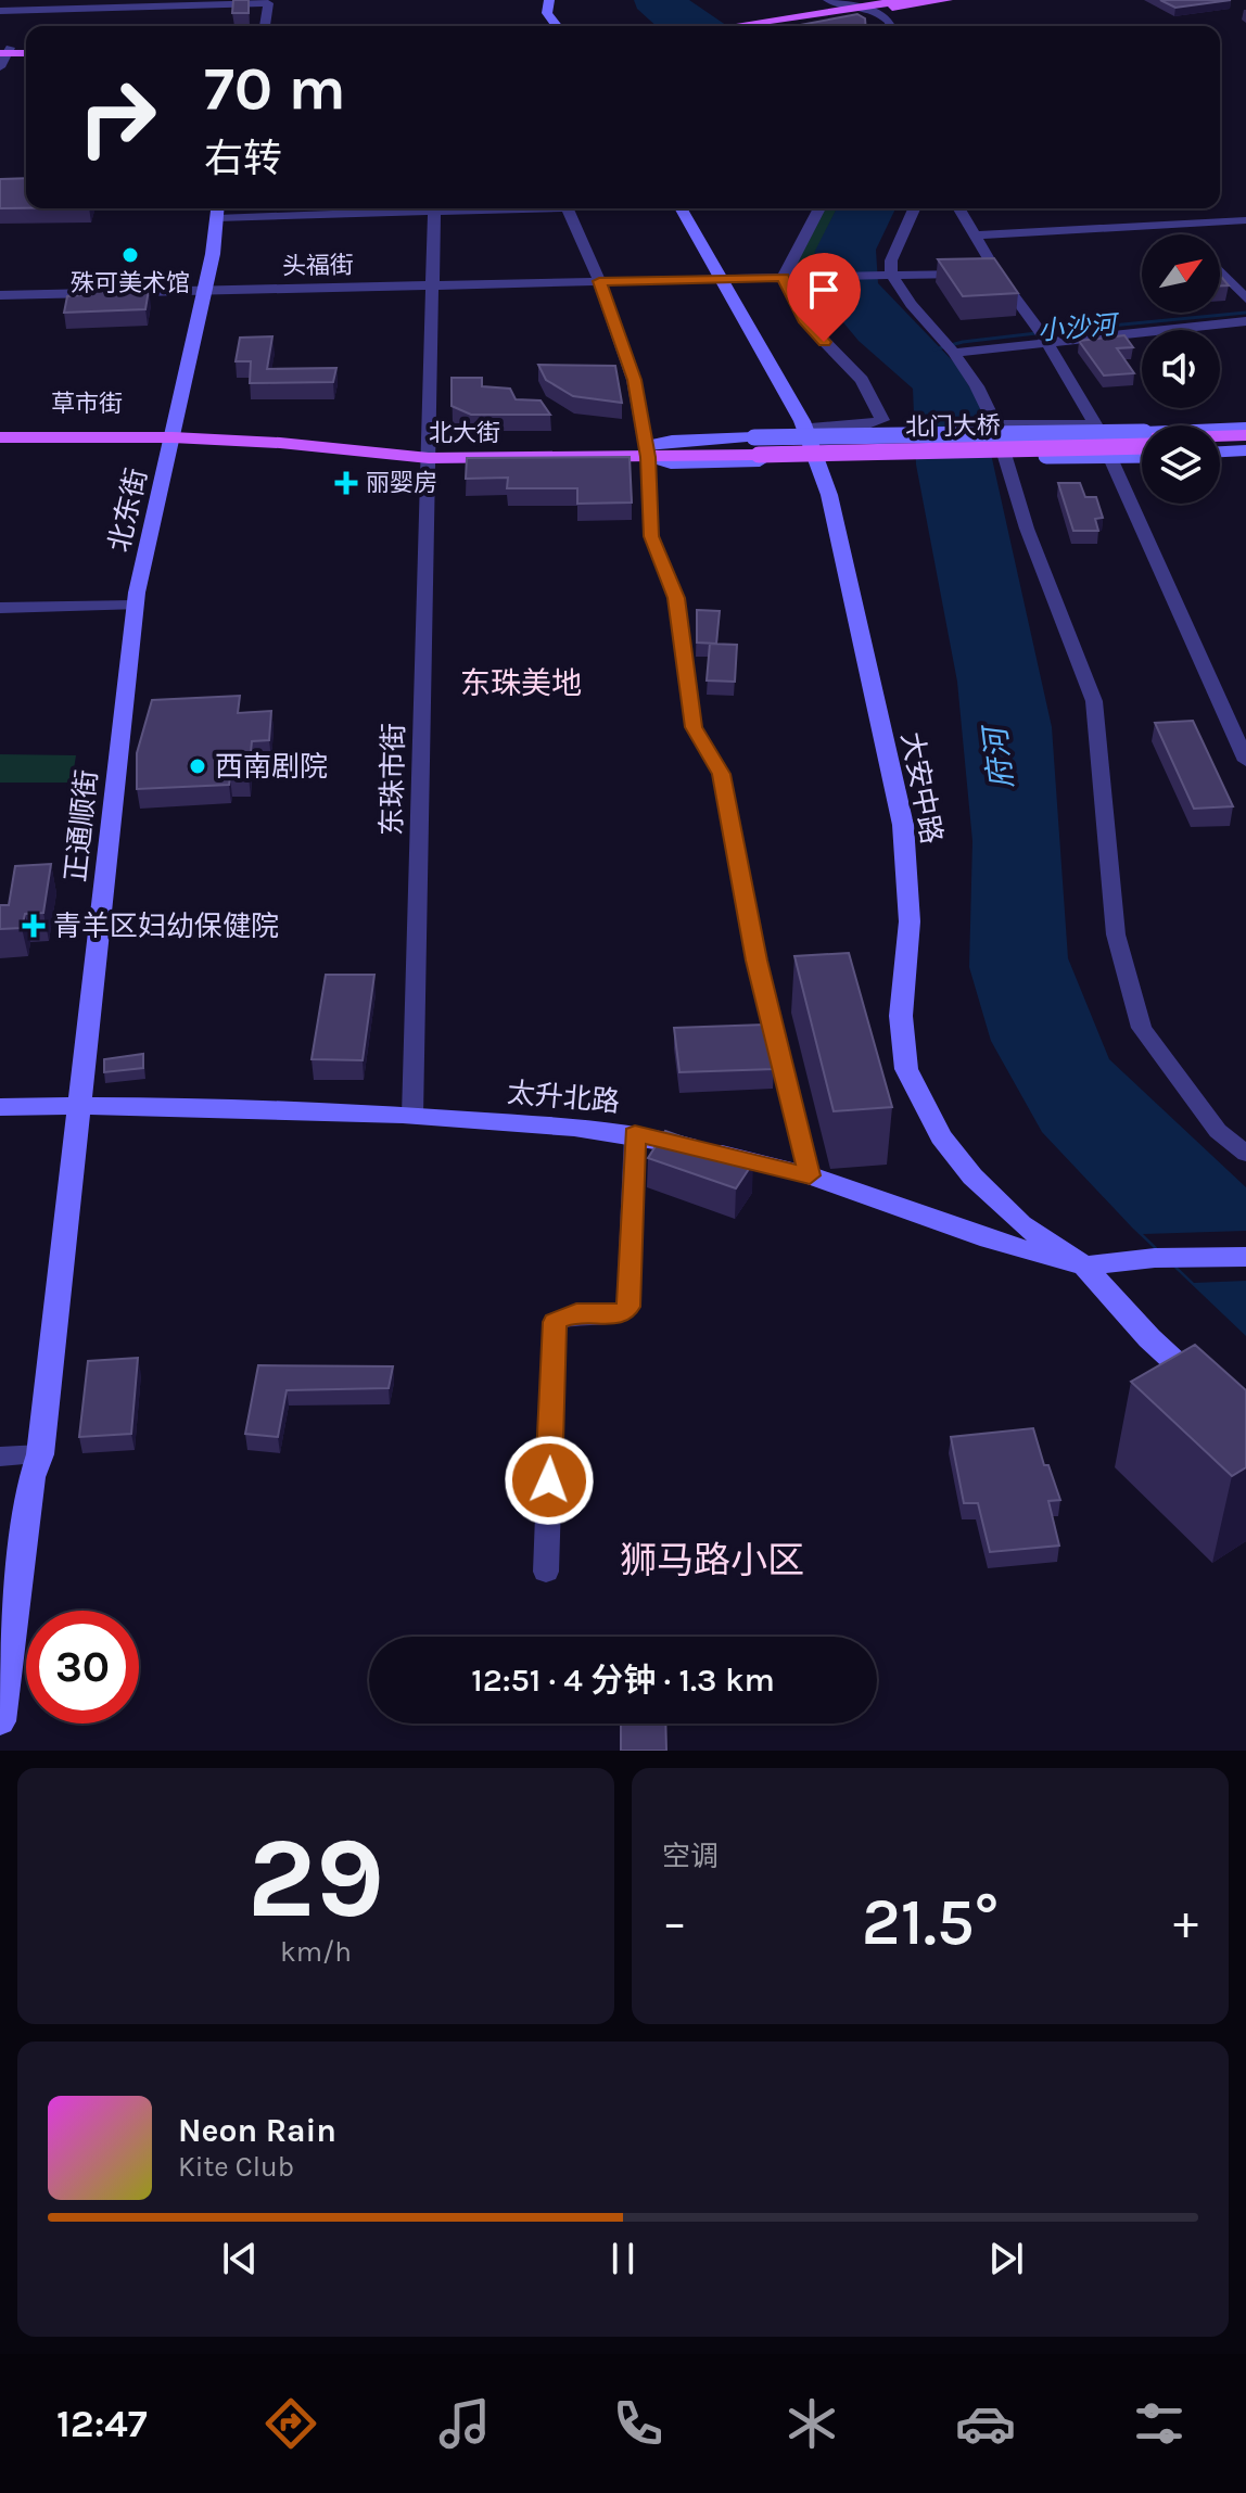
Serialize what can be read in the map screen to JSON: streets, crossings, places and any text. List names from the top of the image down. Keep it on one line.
{"streets":{"main road":["草市街","北大街"],"street":["头福街","北东街","东珠市街","大安中路","正通顺街","太升北路"]},"crossings":[["头福街","北东街"],["头福街","东珠市街"],["头福街","大安中路"],["草市街","北大街"],["草市街","北东街"],["北大街","北东街"],["北大街","东珠市街"],["北东街","正通顺街"],["东珠市街","太升北路"],["大安中路","太升北路"],["正通顺街","太升北路"]],"districts":["东珠美地","狮马路小区"],"water":["小沙河","府河"],"places":{"other":["殊可美术馆","西南剧院"],"health":["丽婴房","青羊区妇幼保健院"]},"north":"top right","page":{"turn":["70 m","右转"],"limit":"30","trip":"12:51 · 4 分钟 · 1.3 km","tile":[["29","km/h"],"空调"],"heat":["−","21.5°","+"],"song":["Neon Rain","Kite Club"],"tabs":"12:47"}}
